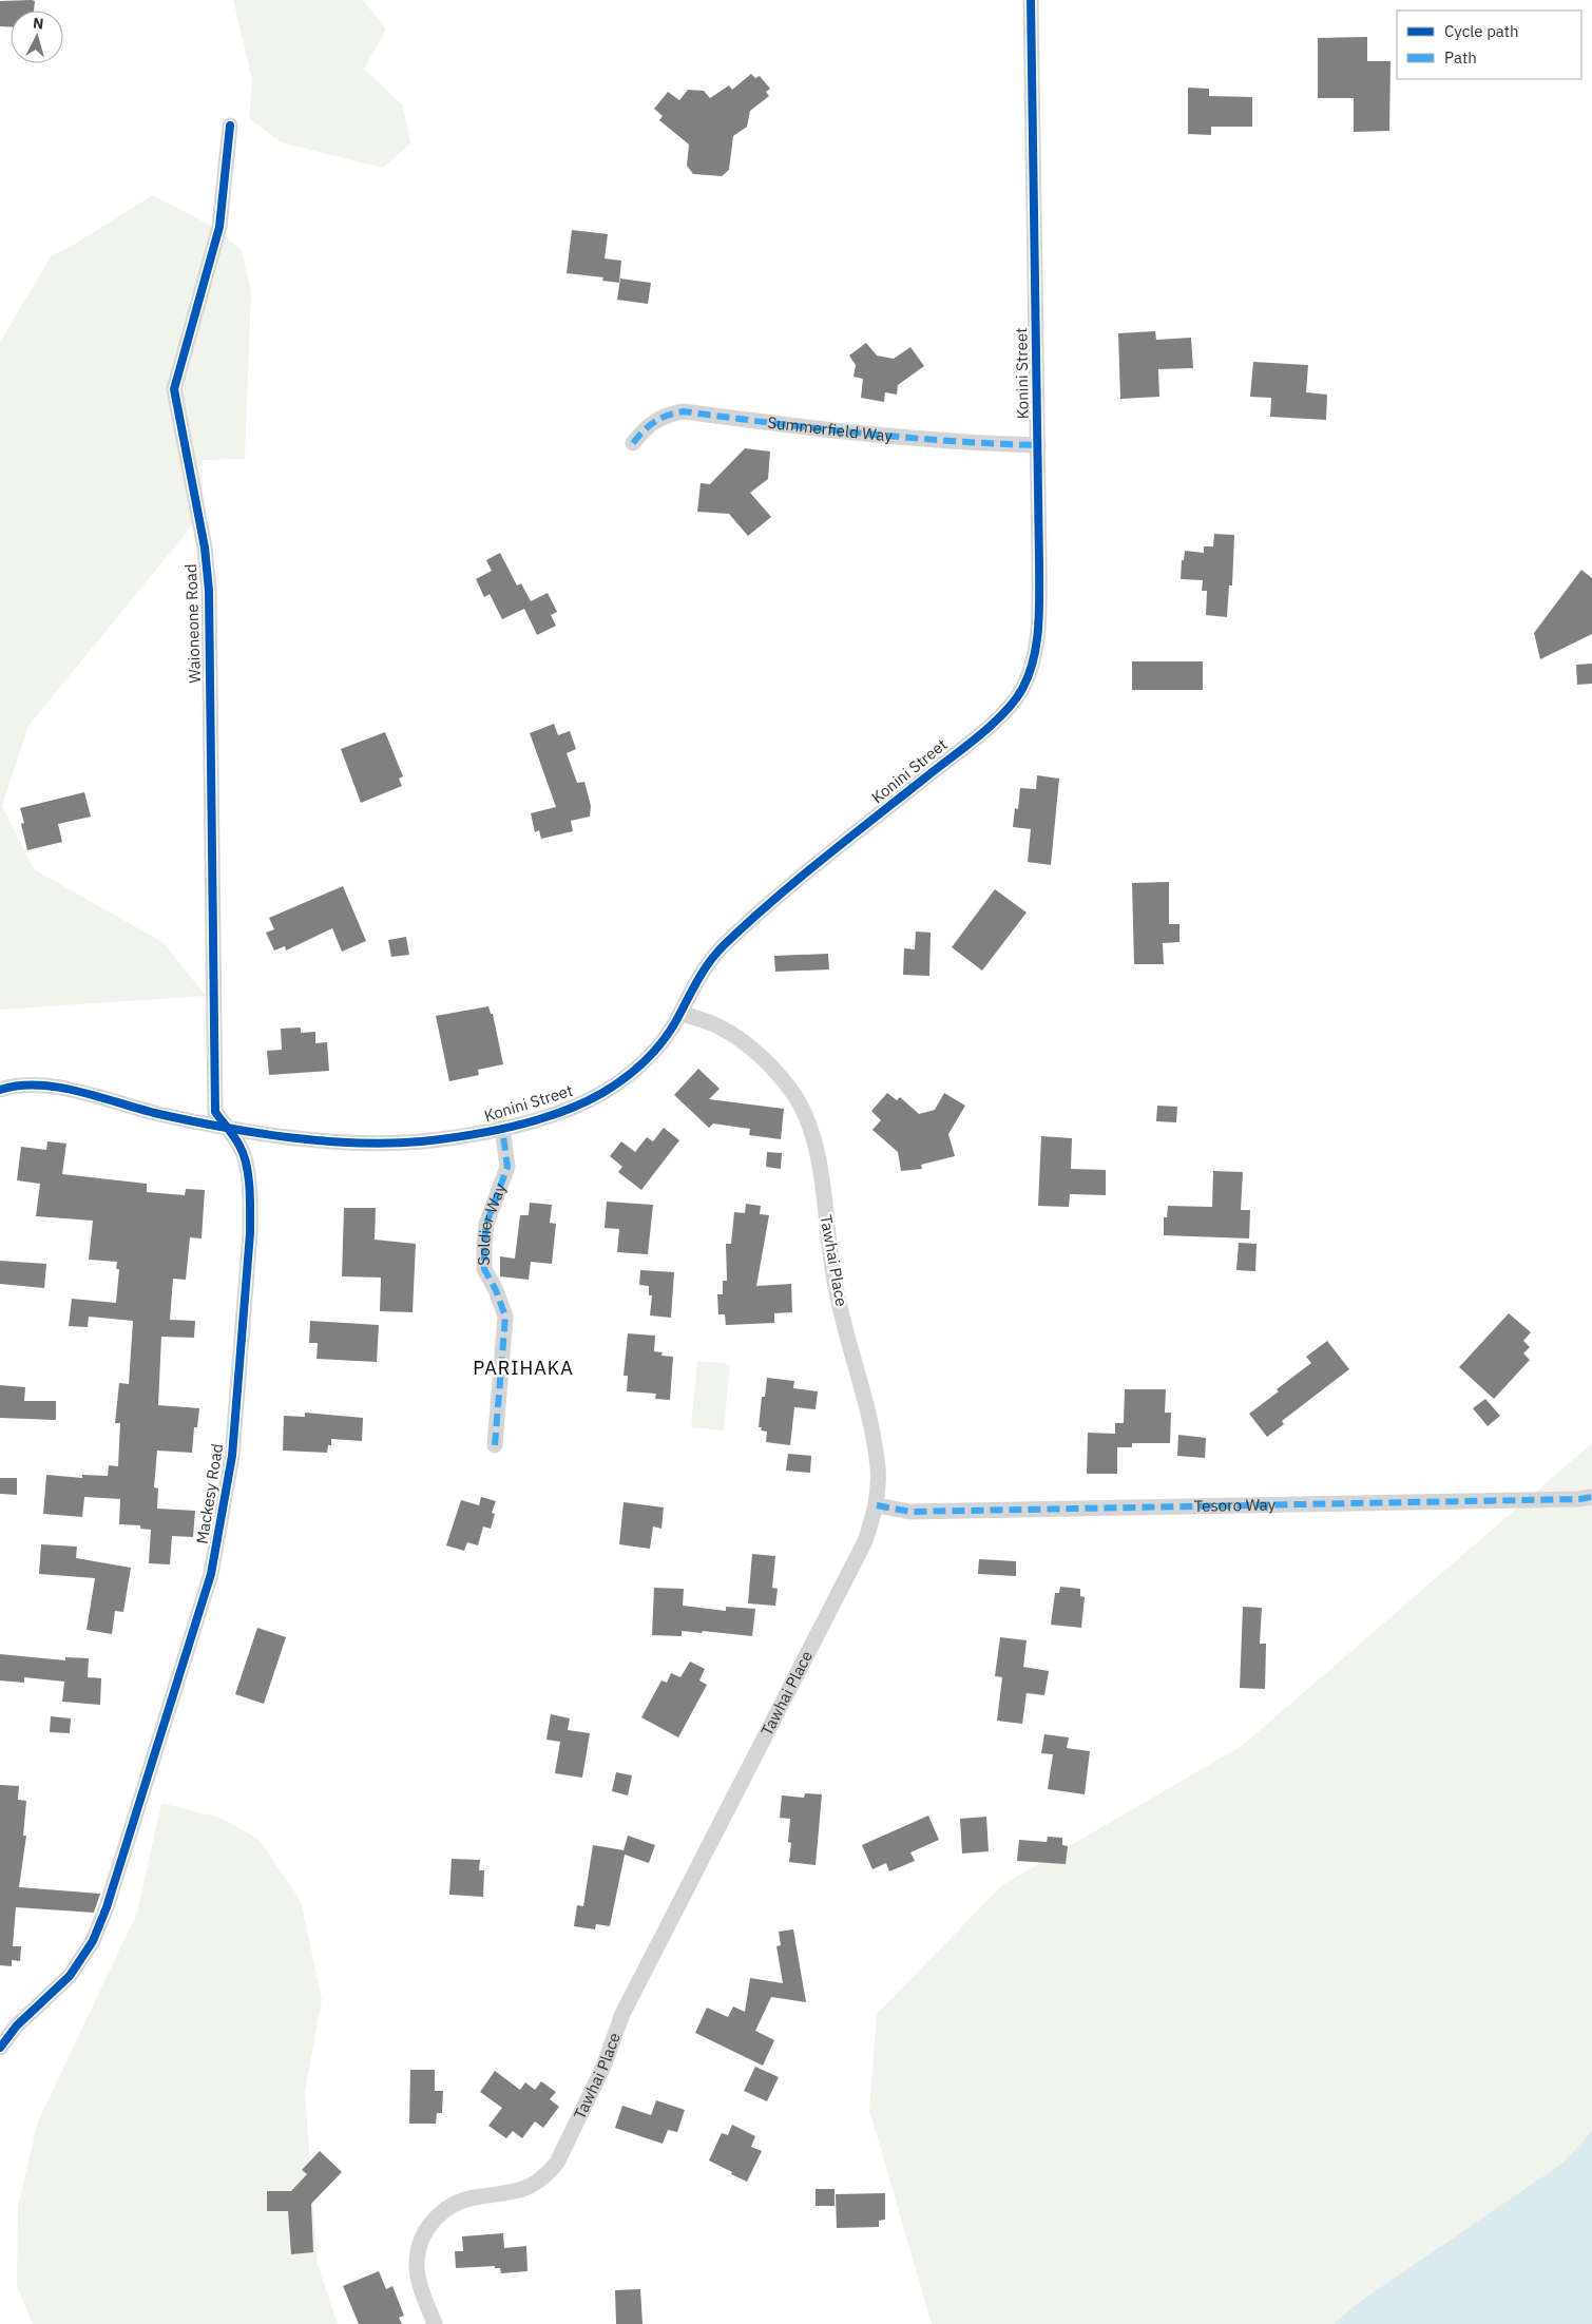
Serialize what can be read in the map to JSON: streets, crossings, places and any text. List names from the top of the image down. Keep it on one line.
{"streets":{"street":["Konini Street","Summerfield Way","Waioneone Road","Soldier Way","Tawhai Place","Mackesy Road","Tesoro Way"]},"crossings":[["Konini Street","Summerfield Way"],["Konini Street","Waioneone Road"],["Konini Street","Soldier Way"],["Konini Street","Tawhai Place"],["Konini Street","Mackesy Road"],["Waioneone Road","Mackesy Road"],["Tawhai Place","Tesoro Way"]],"districts":["PARIHAKA"],"legend":["Cycle path","Path"],"north":"top"}
